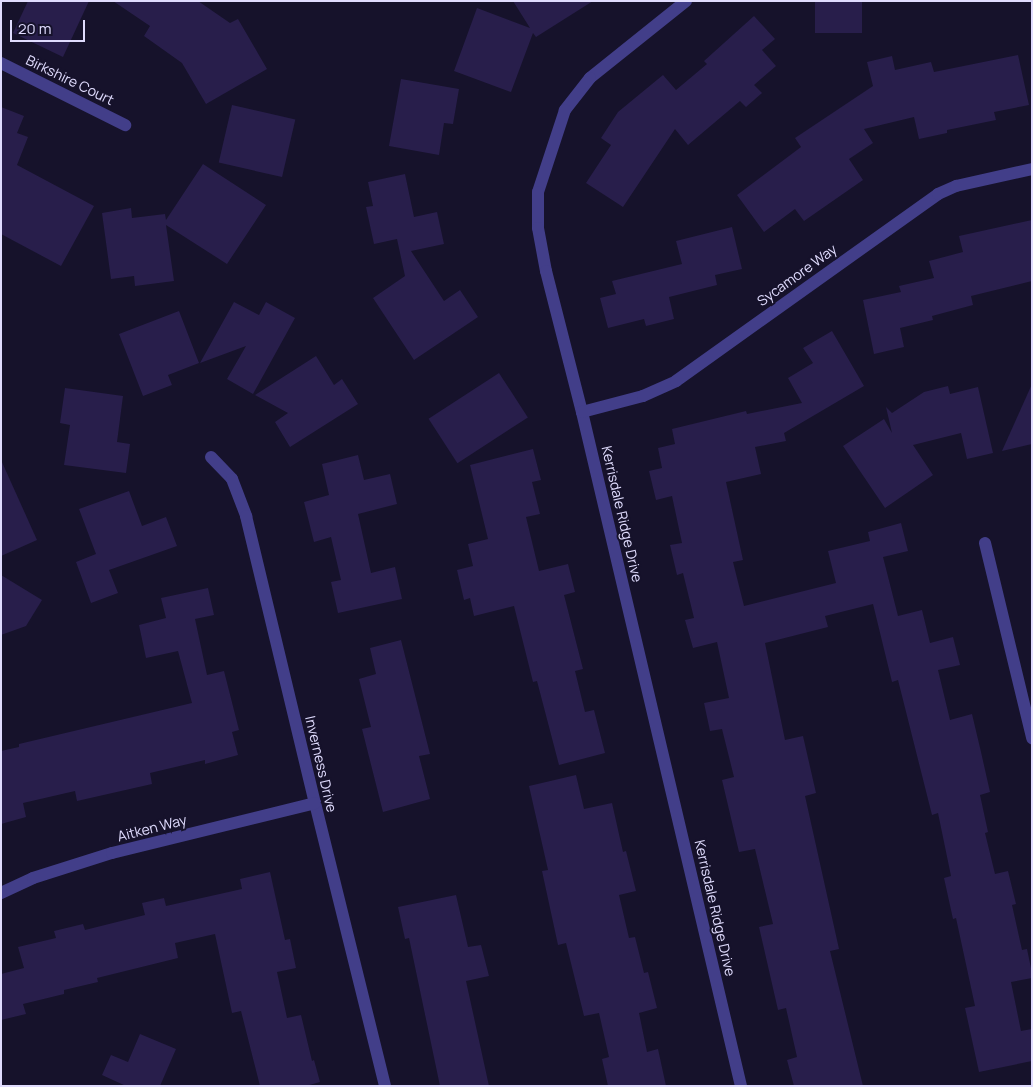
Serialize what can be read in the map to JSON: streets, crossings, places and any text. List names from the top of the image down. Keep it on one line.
{"streets":{"street":["Birkshire Court","Sycamore Way","Kerrisdale Ridge Drive","Inverness Drive","Aitken Way"]},"crossings":[["Sycamore Way","Kerrisdale Ridge Drive"],["Inverness Drive","Aitken Way"]],"scale_bar":"20 m"}
